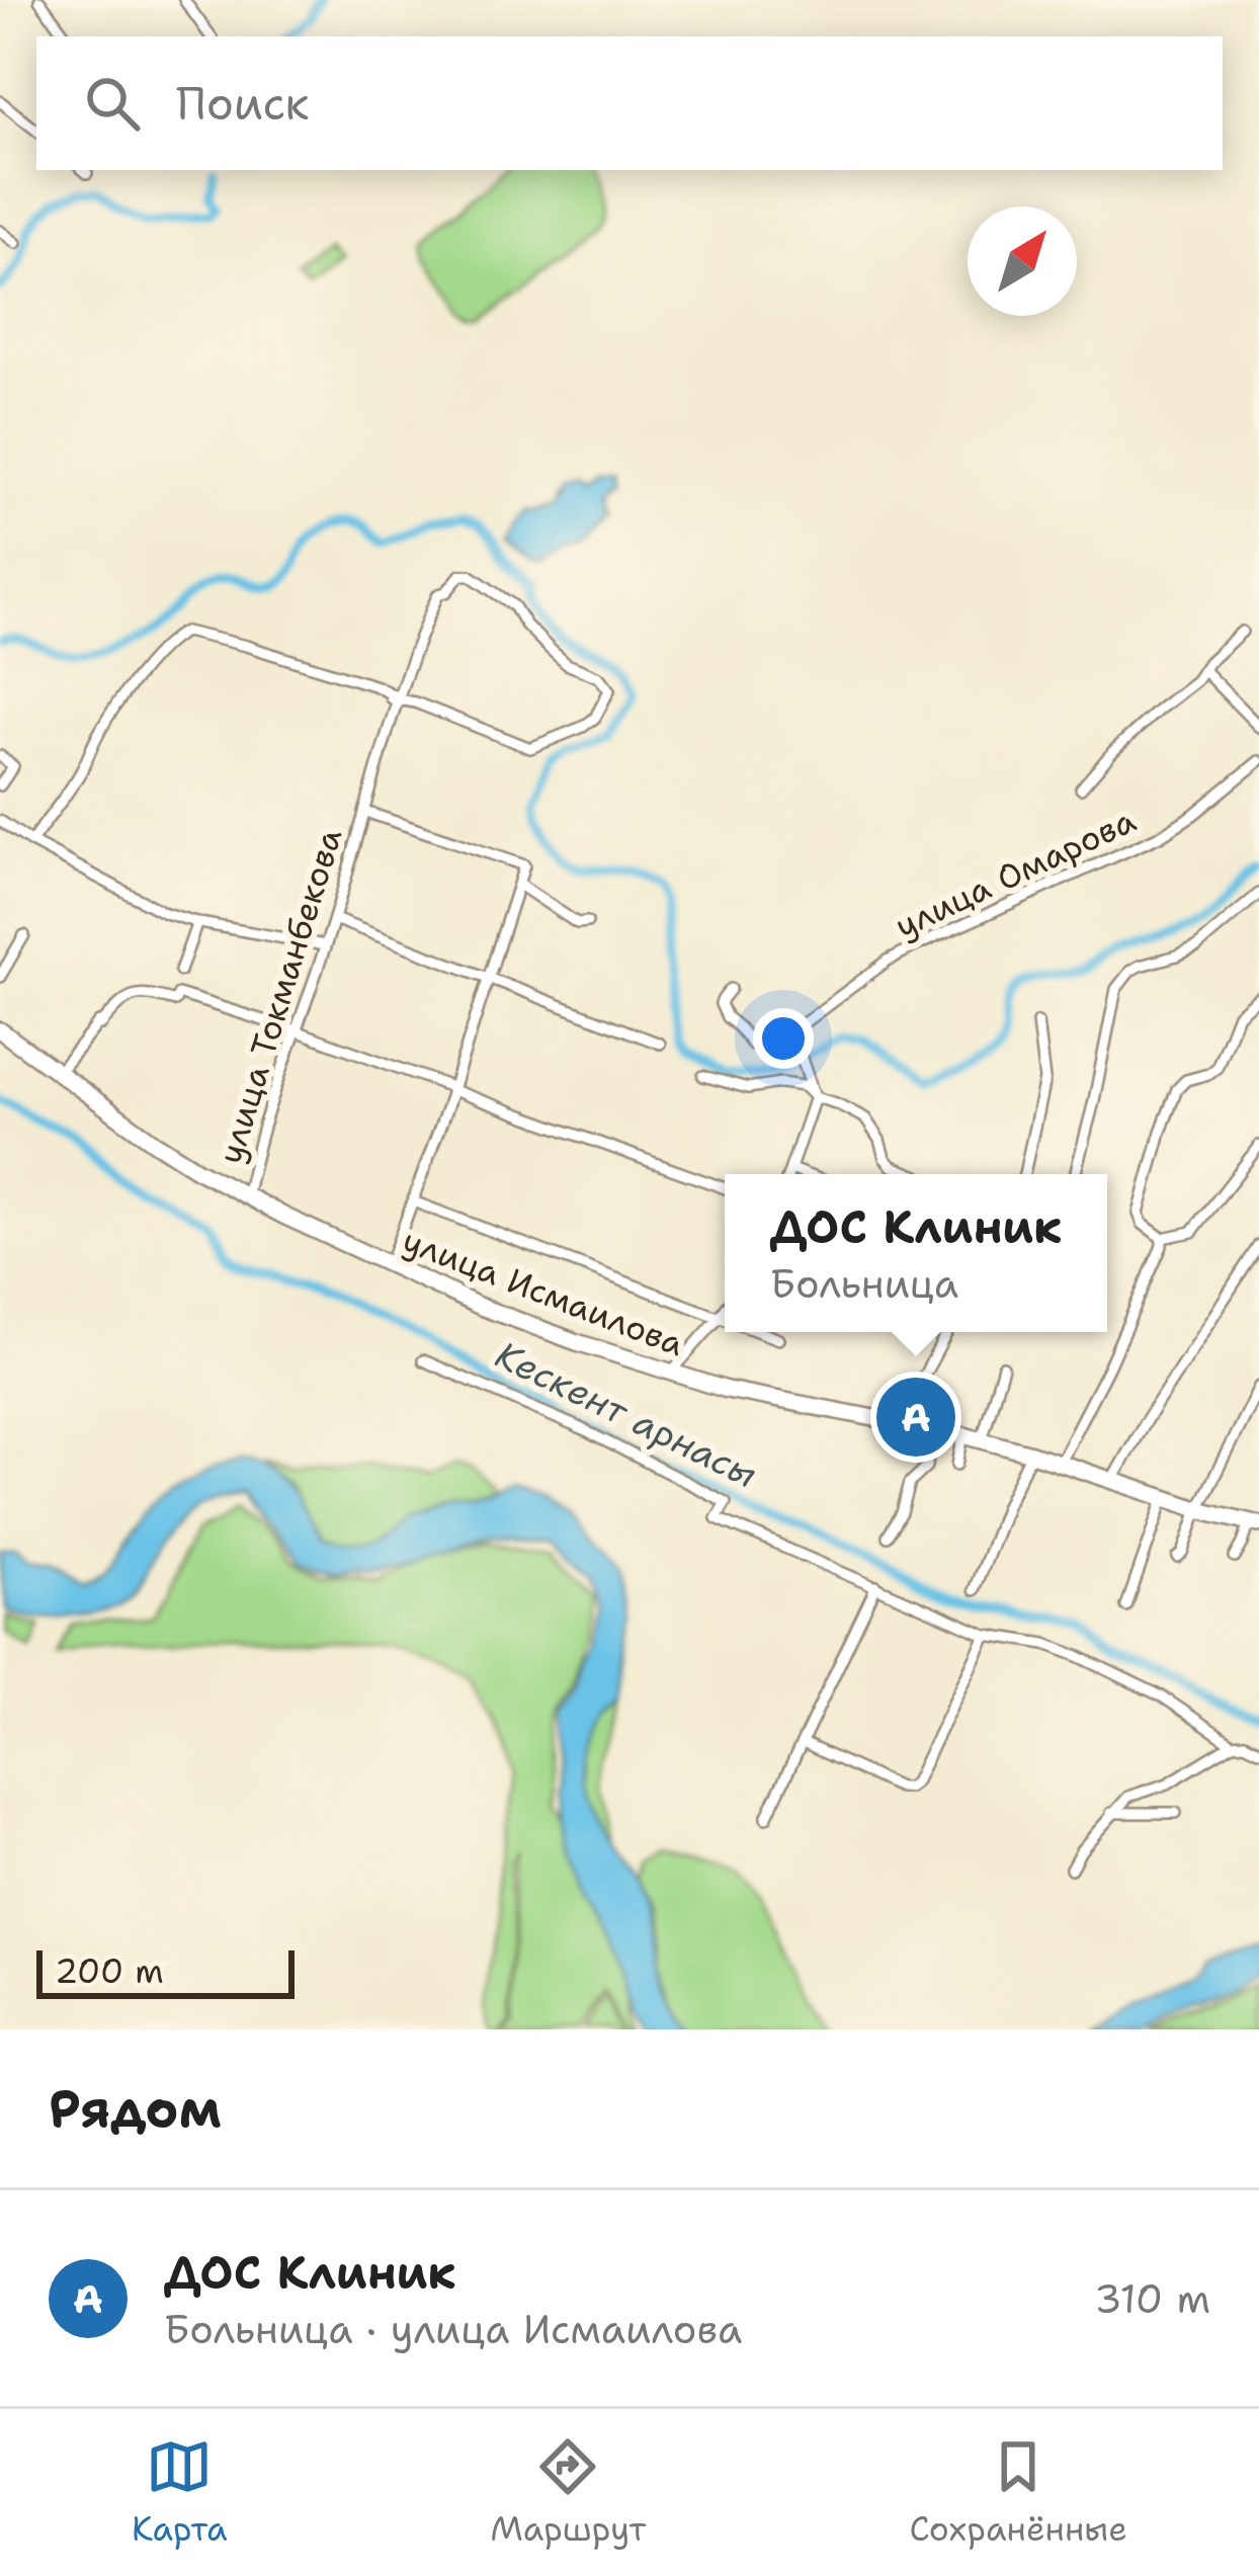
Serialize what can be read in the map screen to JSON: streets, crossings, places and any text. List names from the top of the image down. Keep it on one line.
{"streets":{"main road":["улица Исмаилова"],"street":["улица Омарова","улица Токманбекова"]},"crossings":[["улица Токманбекова","улица Исмаилова"]],"water":["Кескент арнасы"],"scale_bar":"200 m","north":"top right","page":{"search":"Поиск","popup":["ДОС Клиник","Больница"],"pins":"A","scale":"200 m","heading":"Рядом","list":[{"mark":"A","name":"ДОС Клиник","note":"Больница · улица Исмаилова","value":"310 m"}],"nav":["Карта","Маршрут","Сохранённые"]}}
